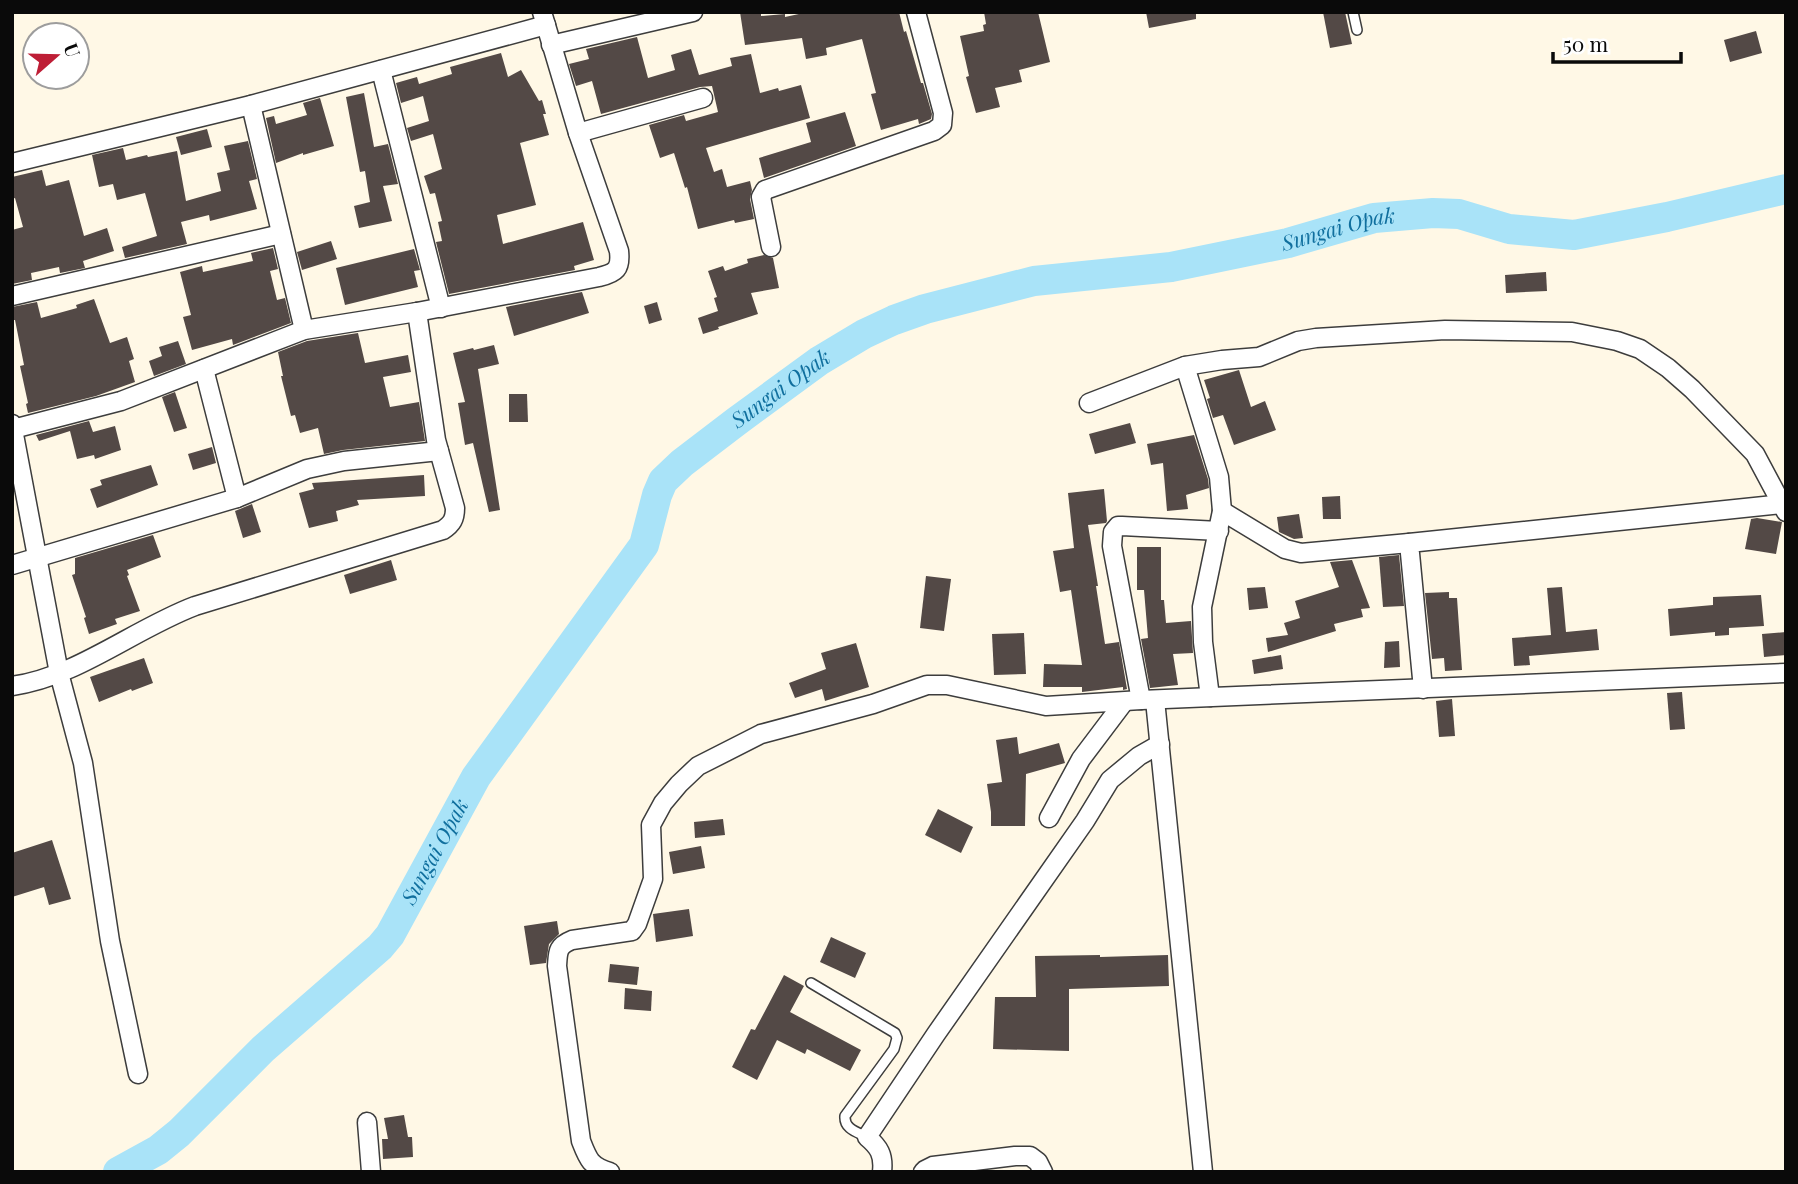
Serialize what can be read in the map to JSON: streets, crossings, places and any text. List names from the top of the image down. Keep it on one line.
{"water":["Sungai Opak"],"scale_bar":"50 m","north":"right"}
